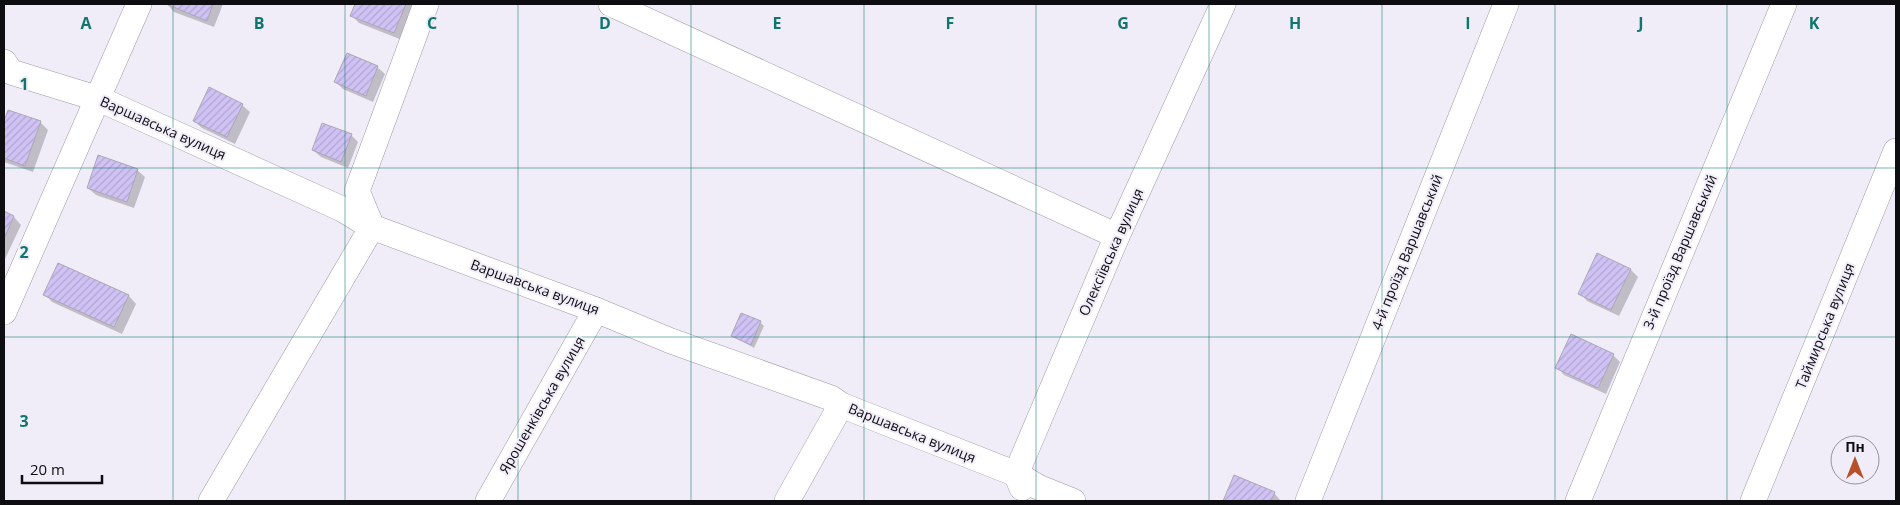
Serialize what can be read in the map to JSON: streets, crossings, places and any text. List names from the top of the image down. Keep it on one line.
{"streets":{"street":["Варшавська вулиця","Олексіївська вулиця","4-й проїзд Варшавський","3-й проїзд Варшавський","Таймирська вулиця","Ярошенківська вулиця"]},"crossings":[["Варшавська вулиця","Олексіївська вулиця"],["Варшавська вулиця","Ярошенківська вулиця"]],"scale_bar":"20 m","north":"top","grid":{"columns":["A","B","C","D","E","F","G","H","I","J","K"],"rows":["1","2","3"]}}
